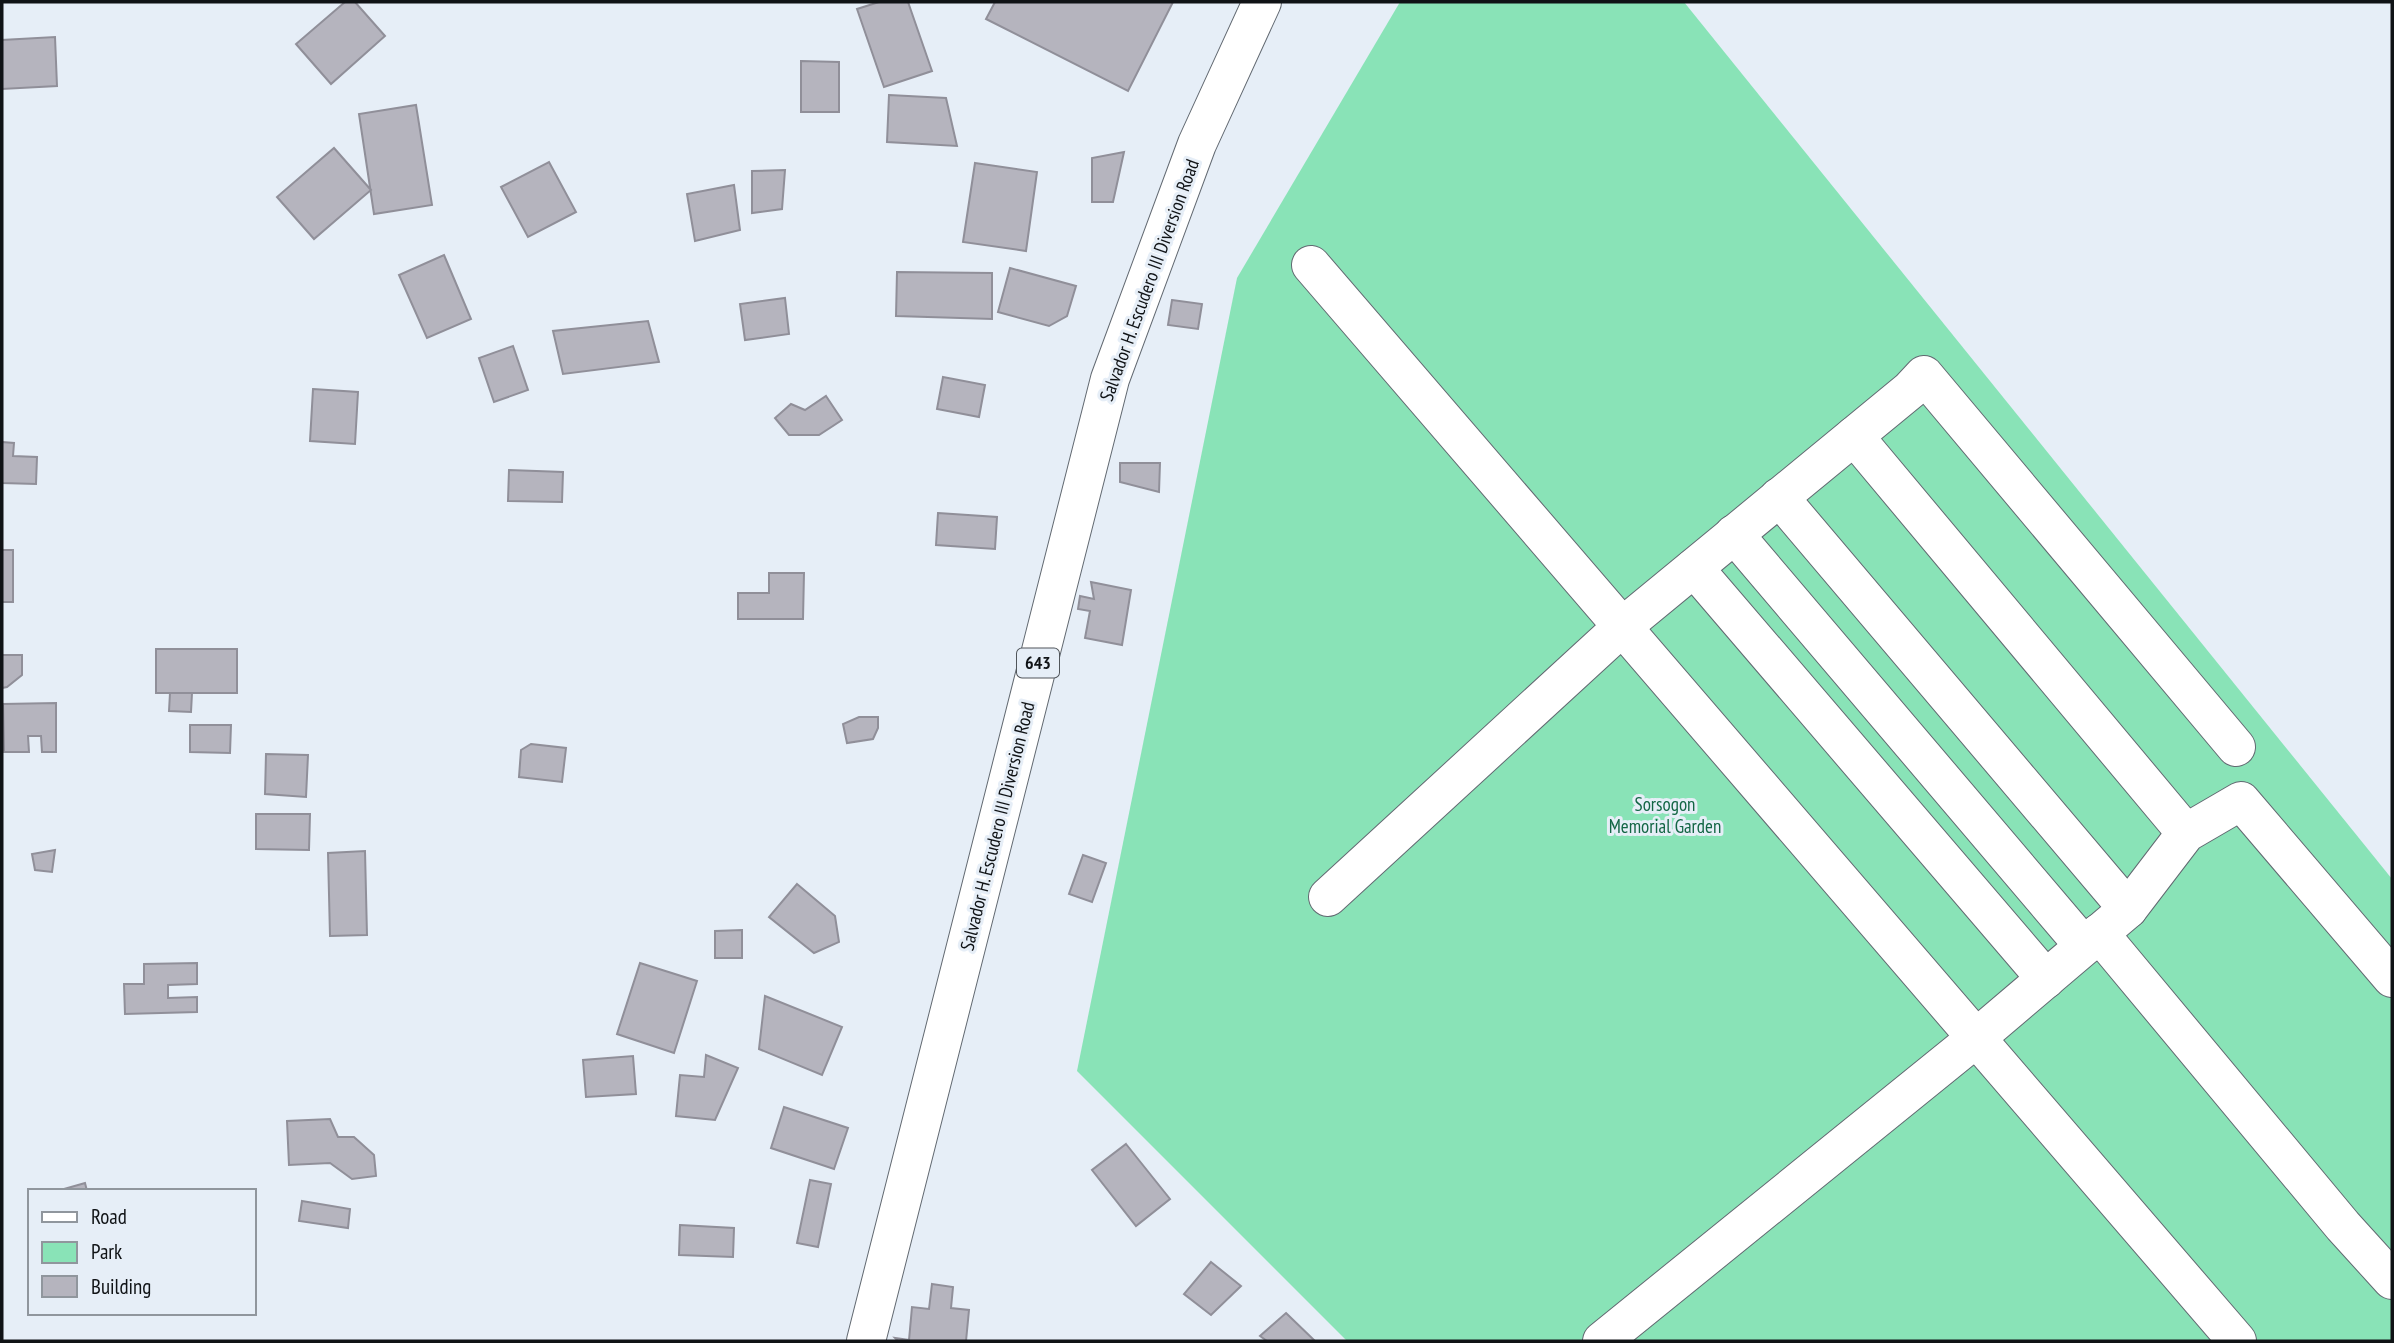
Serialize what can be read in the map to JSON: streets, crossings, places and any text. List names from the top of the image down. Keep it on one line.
{"streets":{"main road":["Salvador H. Escudero III Diversion Road","643"]},"parks":["Sorsogon Memorial Garden"],"legend":["Road","Park","Building"]}
